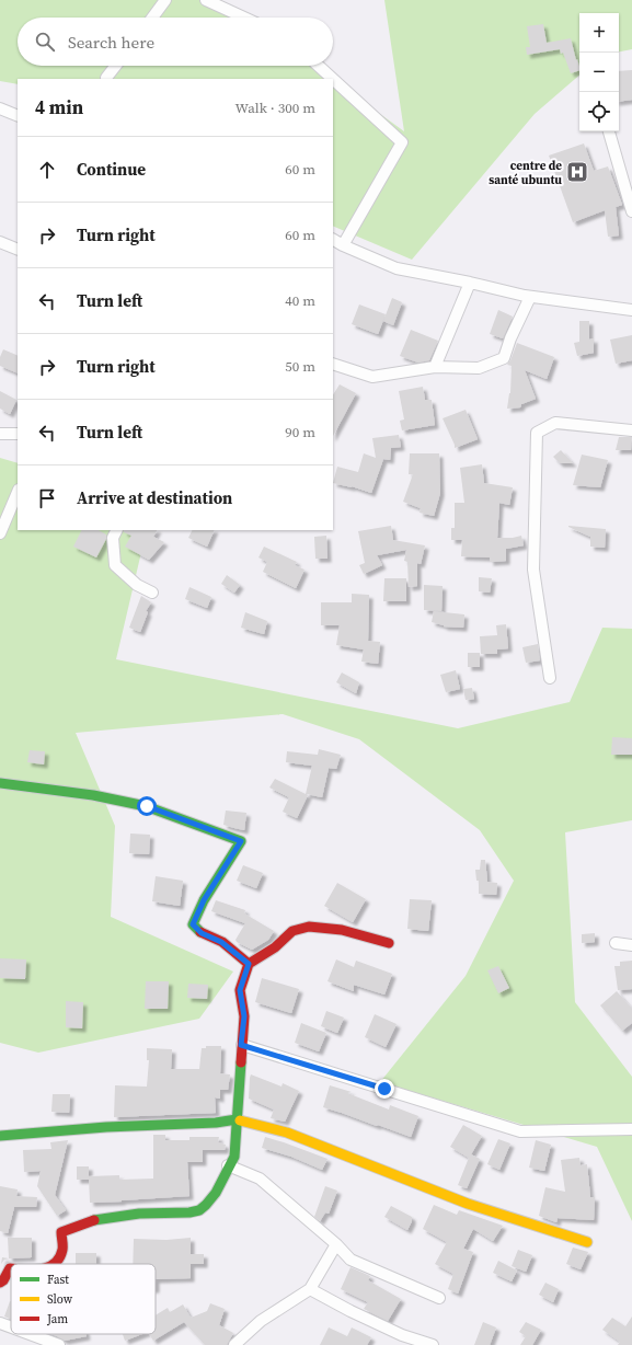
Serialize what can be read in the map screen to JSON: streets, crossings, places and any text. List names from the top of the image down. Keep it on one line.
{"places":{"hospital":["centre de santé ubuntu"]},"legend":["Fast","Slow","Jam"],"page":{"map_buttons":["+","−"],"search":"Search here","heading":["4 min","Walk · 300 m"],"list":[["Continue","60 m"],["Turn right","60 m"],["Turn left","40 m"],["Turn right","50 m"],["Turn left","90 m"],"Arrive at destination"]}}
